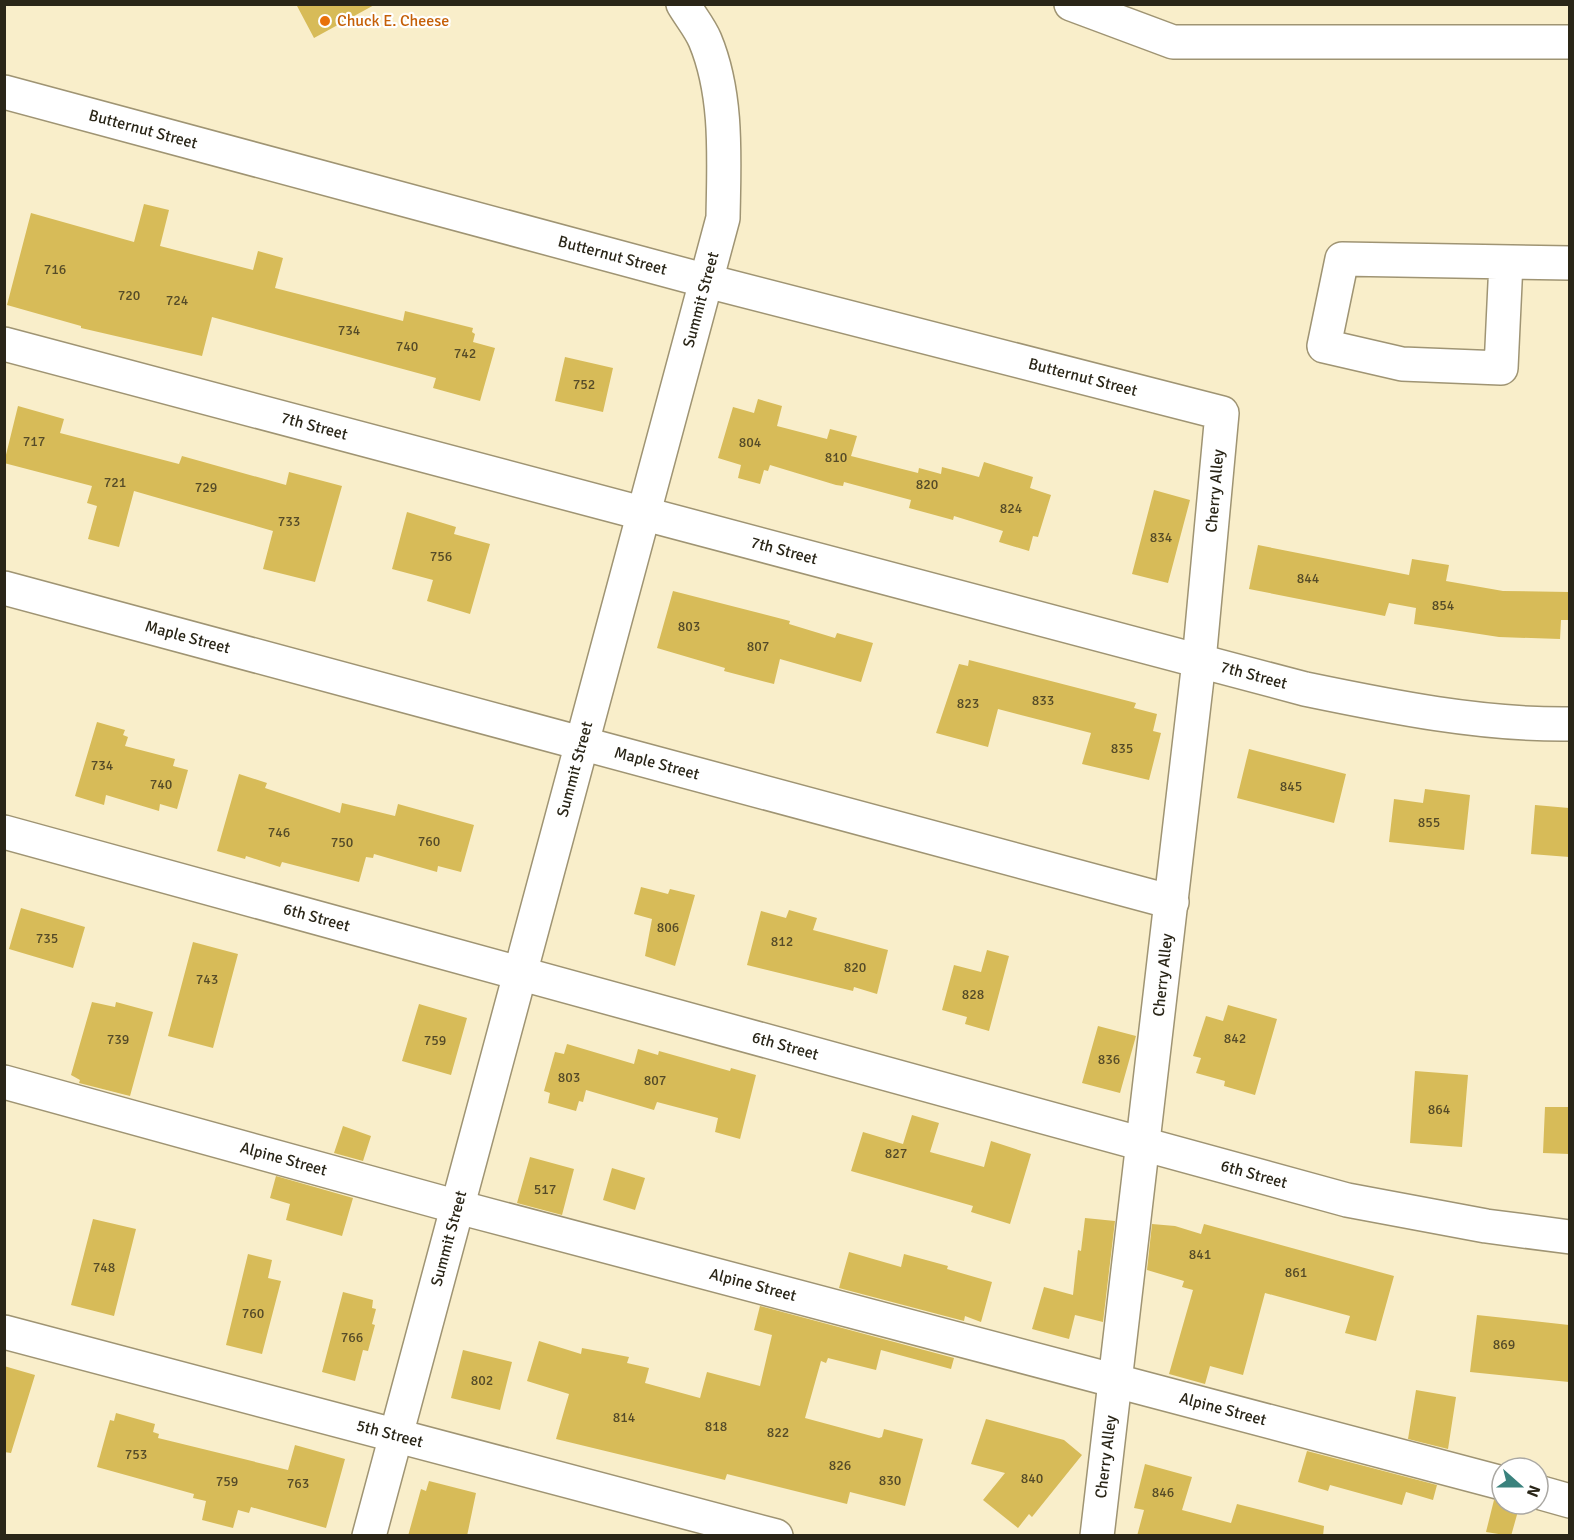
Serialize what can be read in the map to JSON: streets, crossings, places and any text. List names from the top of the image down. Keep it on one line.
{"streets":{"street":["Butternut Street","Summit Street","7th Street","Cherry Alley","Maple Street","6th Street","Alpine Street","5th Street"]},"crossings":[["Butternut Street","Summit Street"],["Butternut Street","Cherry Alley"],["Summit Street","7th Street"],["Summit Street","Maple Street"],["Summit Street","6th Street"],["Summit Street","Alpine Street"],["Summit Street","5th Street"],["7th Street","Cherry Alley"],["Cherry Alley","Maple Street"],["Cherry Alley","6th Street"],["Cherry Alley","Alpine Street"]],"places":["Chuck E. Cheese"],"house_numbers":["716","720","724","734","740","742","752","717","804","810","721","820","729","824","733","834","756","844","854","803","807","833","823","835","734","740","845","855","746","760","750","806","735","812","820","743","828","842","739","759","836","803","807","864","827","517","841","748","861","760","766","869","802","814","818","822","753","826","840","830","759","763","846"],"north":"right"}
